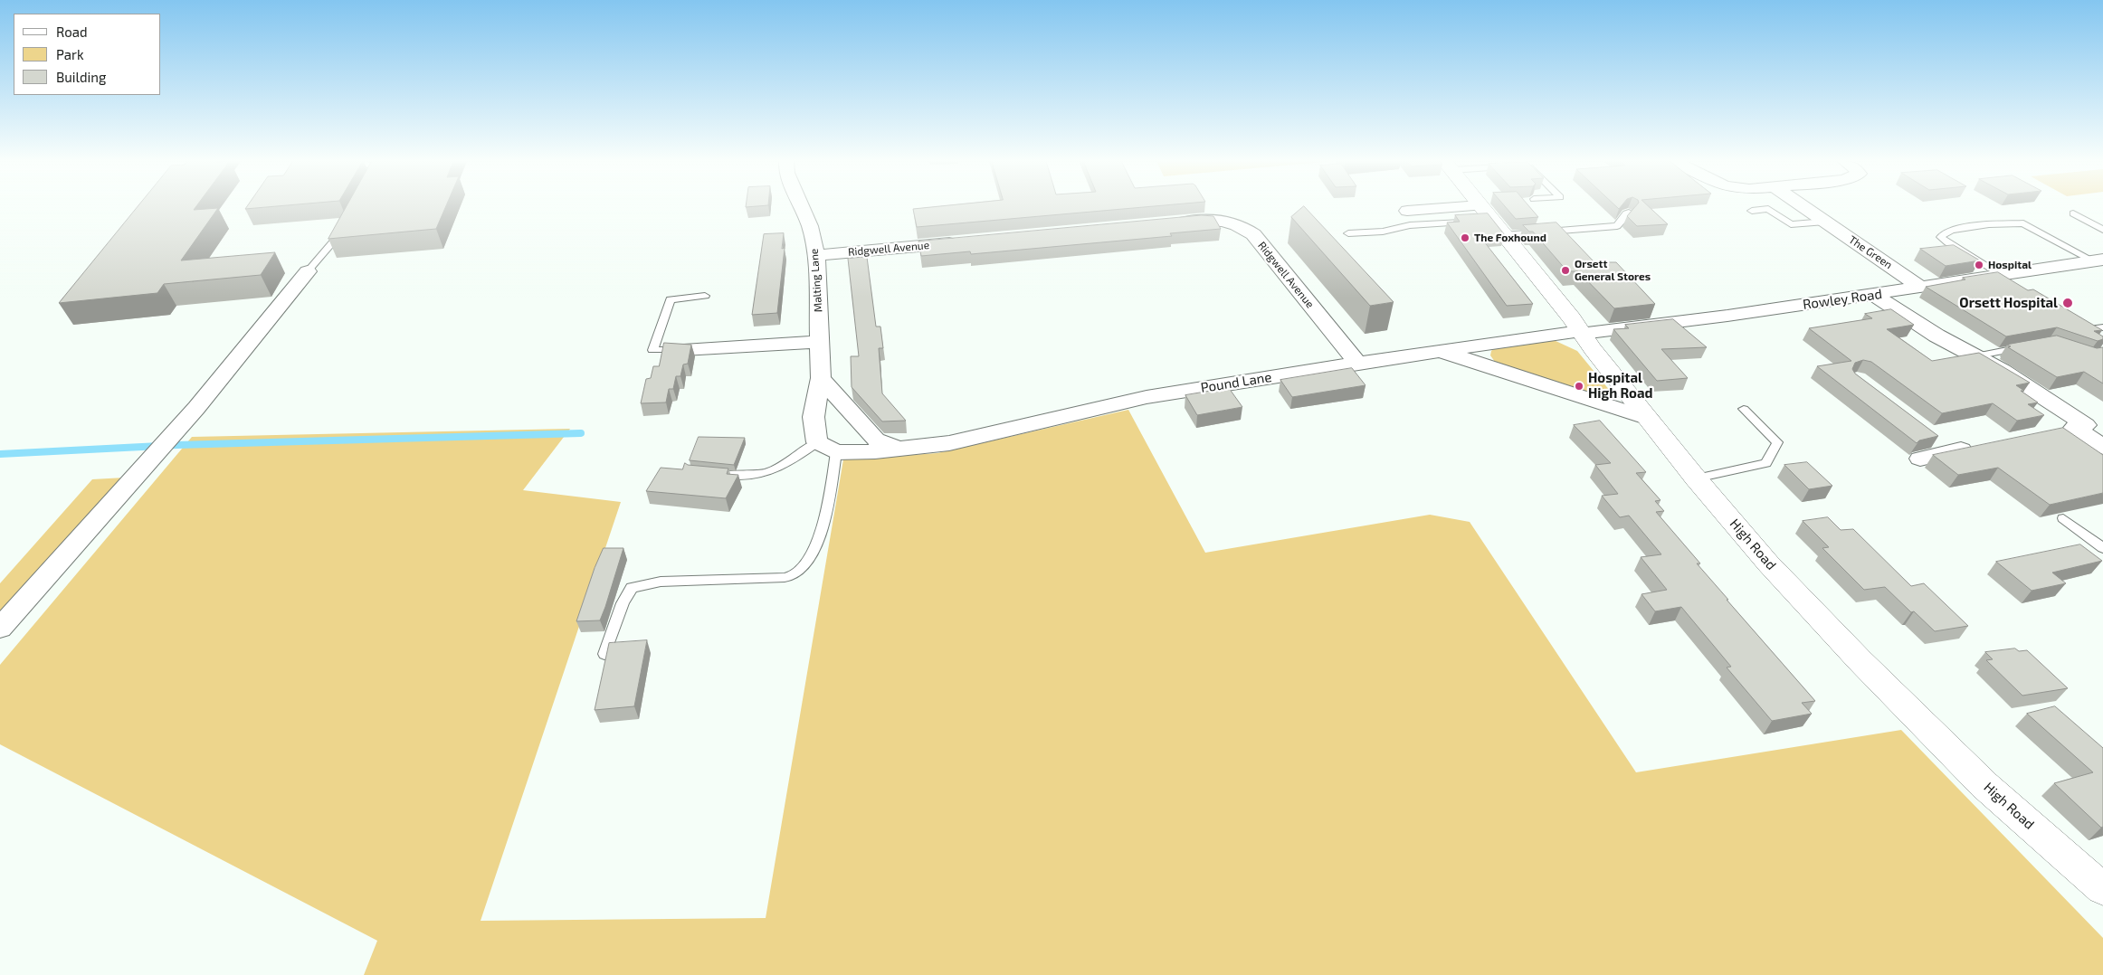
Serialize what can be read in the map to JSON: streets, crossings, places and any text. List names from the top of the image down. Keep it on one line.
{"streets":{"main road":["High Road"],"street":["Ridgwell Avenue","The Green","Malting Lane","Rowley Road","Pound Lane"]},"crossings":[["Ridgwell Avenue","Malting Lane"],["Ridgwell Avenue","Pound Lane"],["The Green","Rowley Road"],["Malting Lane","Pound Lane"],["Rowley Road","Pound Lane"],["Rowley Road","High Road"],["Pound Lane","High Road"]],"places":["The Foxhound","Hospital","Orsett General Stores","Orsett Hospital","Hospital High Road"],"legend":["Road","Park","Building"]}
